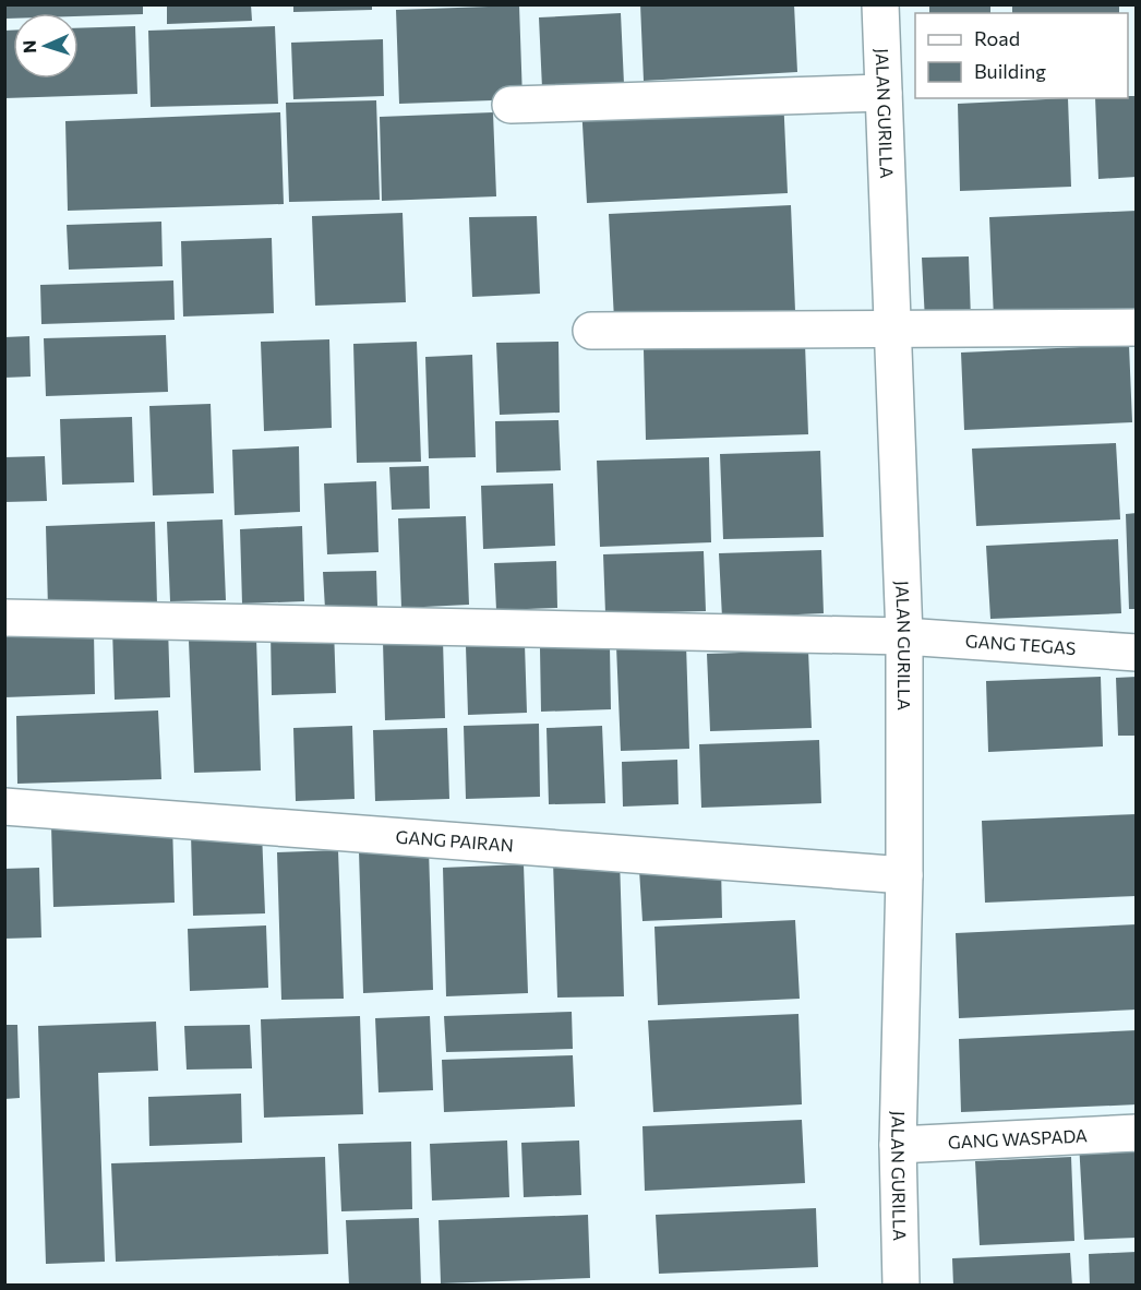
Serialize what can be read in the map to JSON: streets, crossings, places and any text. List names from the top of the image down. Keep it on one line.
{"streets":{"street":["JALAN GURILLA","GANG TEGAS","GANG PAIRAN","GANG WASPADA"]},"crossings":[["JALAN GURILLA","GANG TEGAS"],["JALAN GURILLA","GANG PAIRAN"],["JALAN GURILLA","GANG WASPADA"]],"legend":["Road","Building"],"north":"left"}
